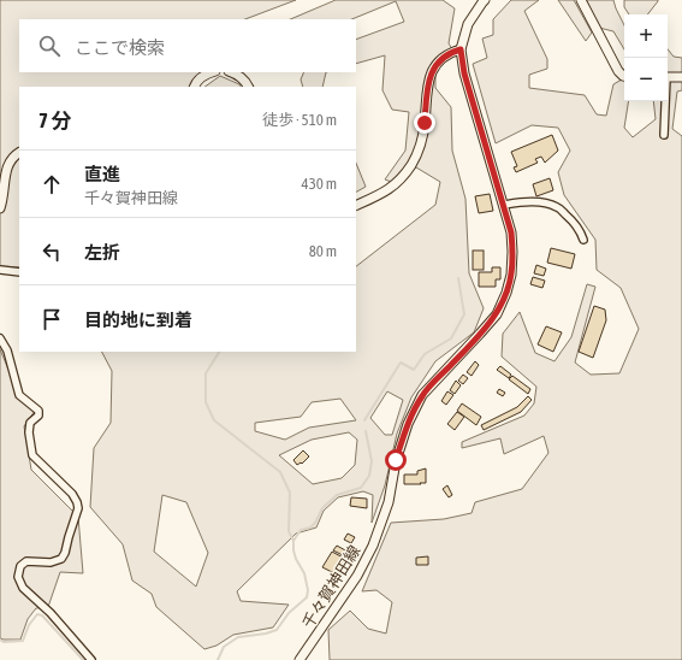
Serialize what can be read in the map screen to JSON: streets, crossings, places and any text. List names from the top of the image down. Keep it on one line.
{"streets":{"main road":["千々賀神田線"]},"page":{"map_buttons":["+","−"],"search":"ここで検索","heading":["7 分","徒歩 · 510 m"],"list":[["直進","千々賀神田線","430 m"],["左折","80 m"],"目的地に到着"]}}
